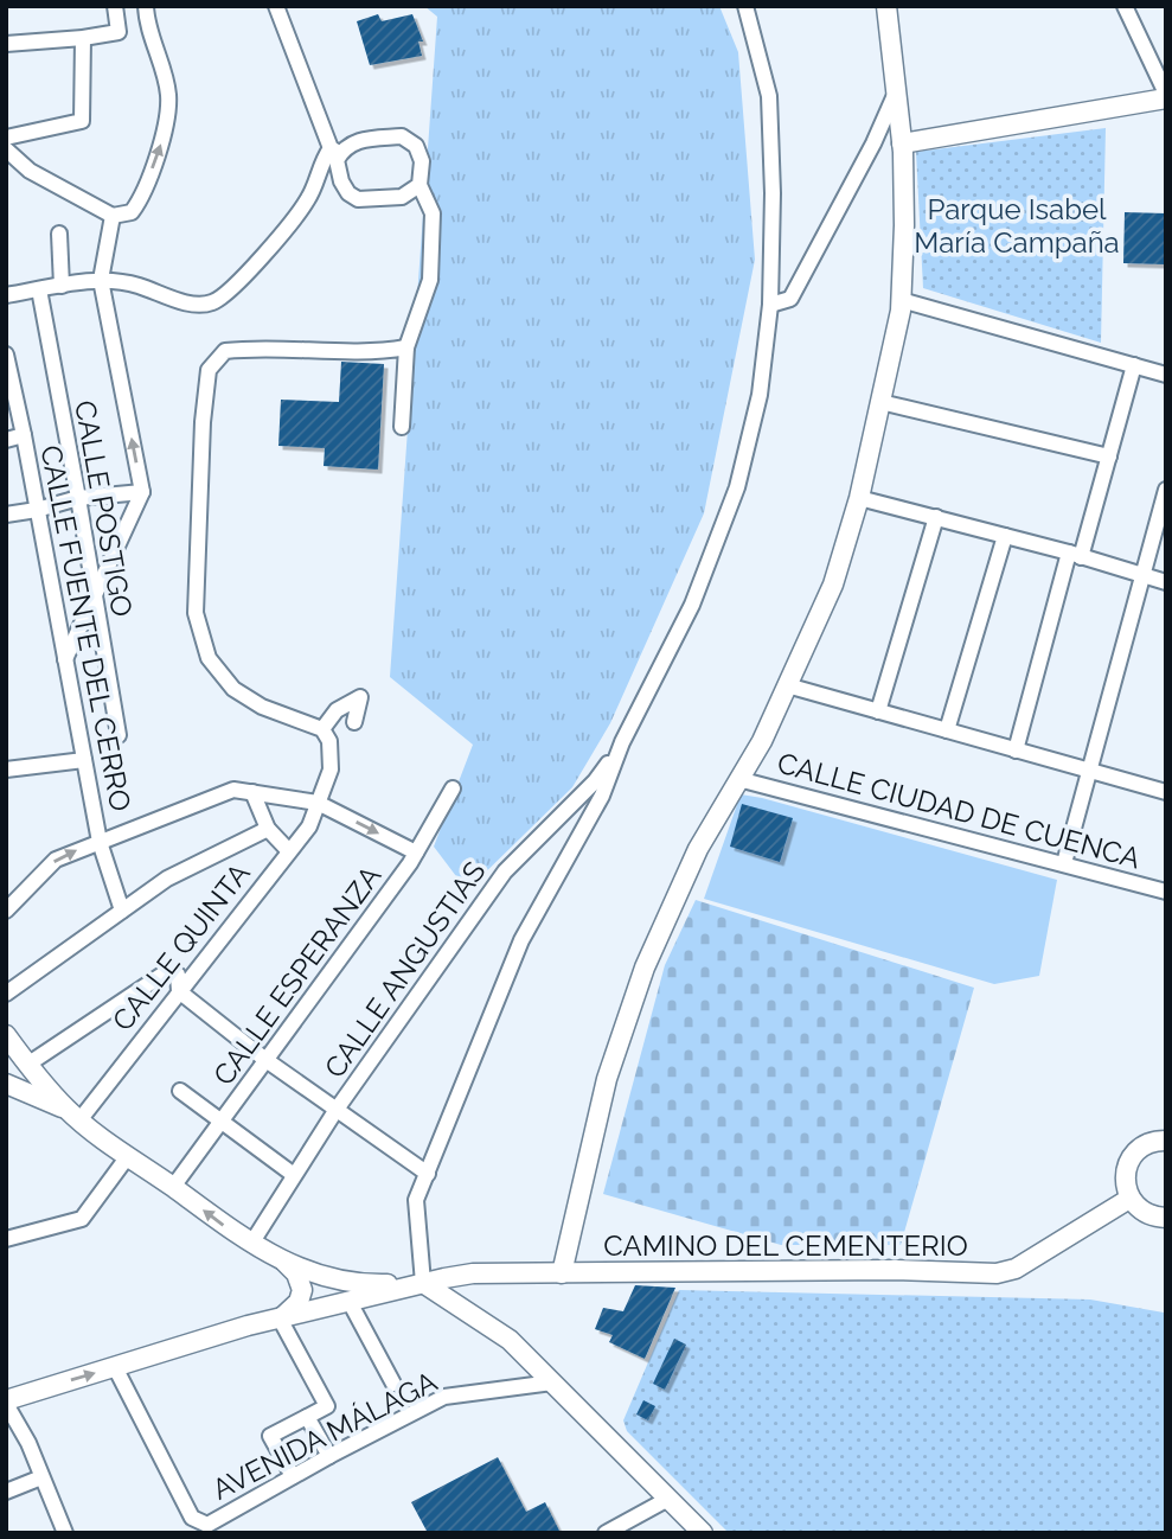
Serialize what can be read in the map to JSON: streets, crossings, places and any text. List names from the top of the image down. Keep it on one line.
{"streets":{"street":["CALLE POSTIGO","CALLE FUENTE DEL CERRO","CALLE CIUDAD DE CUENCA","CALLE QUINTA","CALLE ANGUSTIAS","CALLE ESPERANZA","CAMINO DEL CEMENTERIO","AVENIDA MÁLAGA"]},"parks":["Parque Isabel María Campaña"]}
